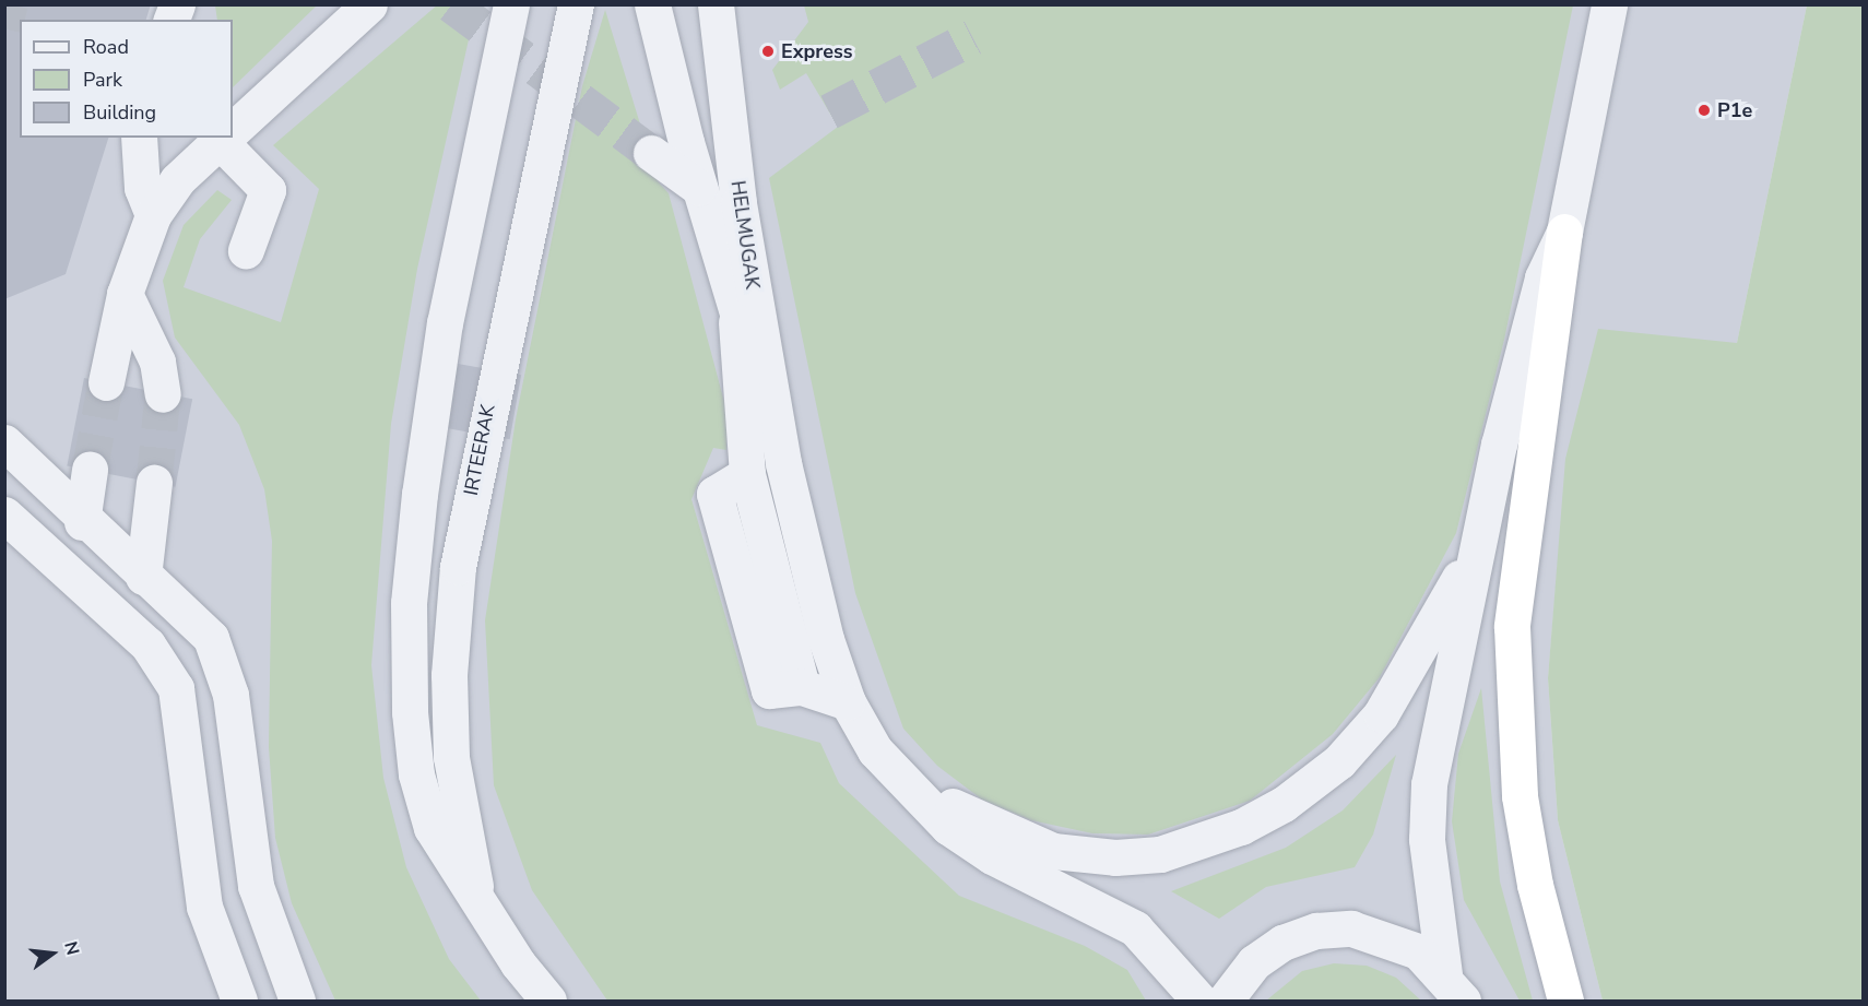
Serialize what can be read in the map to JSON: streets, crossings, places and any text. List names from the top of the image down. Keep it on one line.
{"streets":{"street":["HELMUGAK","IRTEERAK"]},"places":["Express","P1e"],"legend":["Road","Park","Building"],"north":"right"}
